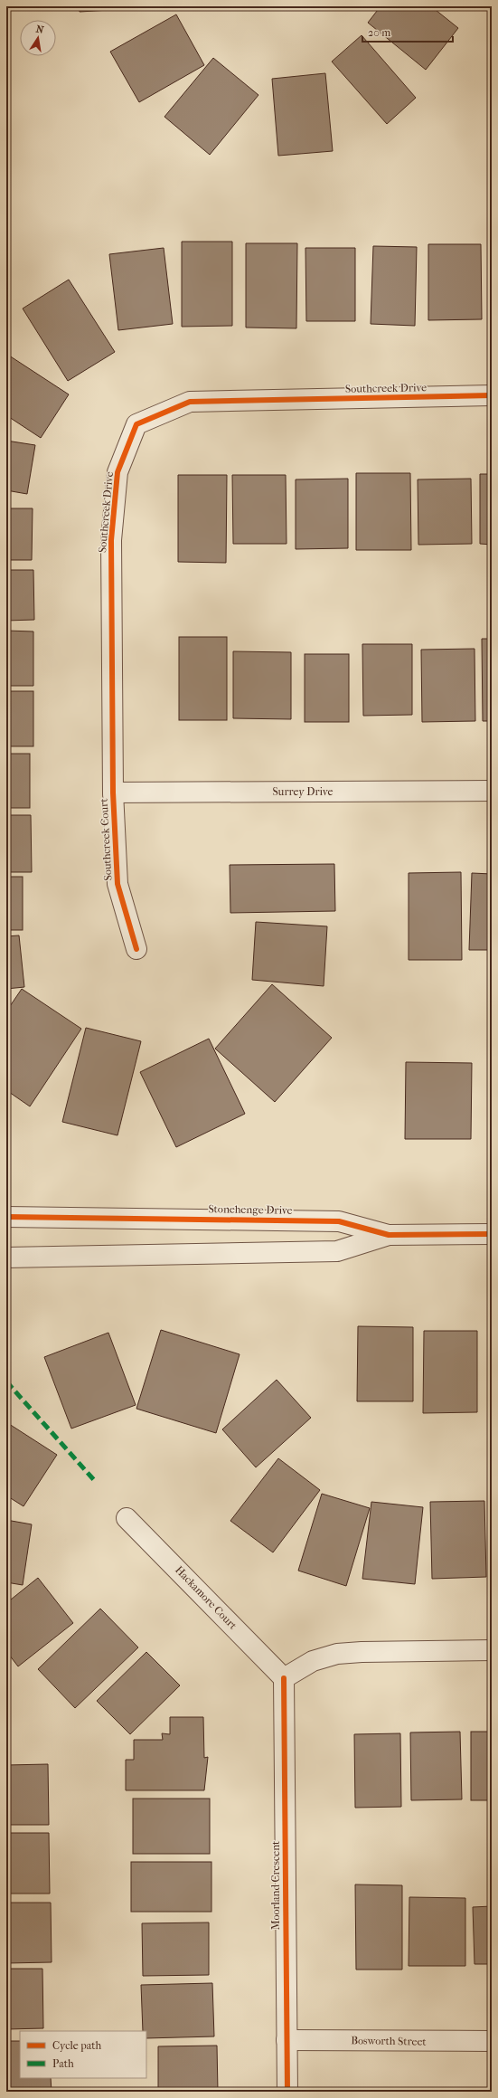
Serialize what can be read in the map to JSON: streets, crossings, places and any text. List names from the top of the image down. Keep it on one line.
{"streets":{"street":["Southcreek Drive","Surrey Drive","Southcreek Court","Stonehenge Drive","Hackamore Court","Moorland Crescent","Bosworth Street"]},"crossings":[["Southcreek Drive","Surrey Drive"],["Southcreek Drive","Southcreek Court"],["Surrey Drive","Southcreek Court"],["Hackamore Court","Moorland Crescent"],["Moorland Crescent","Bosworth Street"]],"legend":["Cycle path","Path"],"scale_bar":"20 m","north":"top"}
